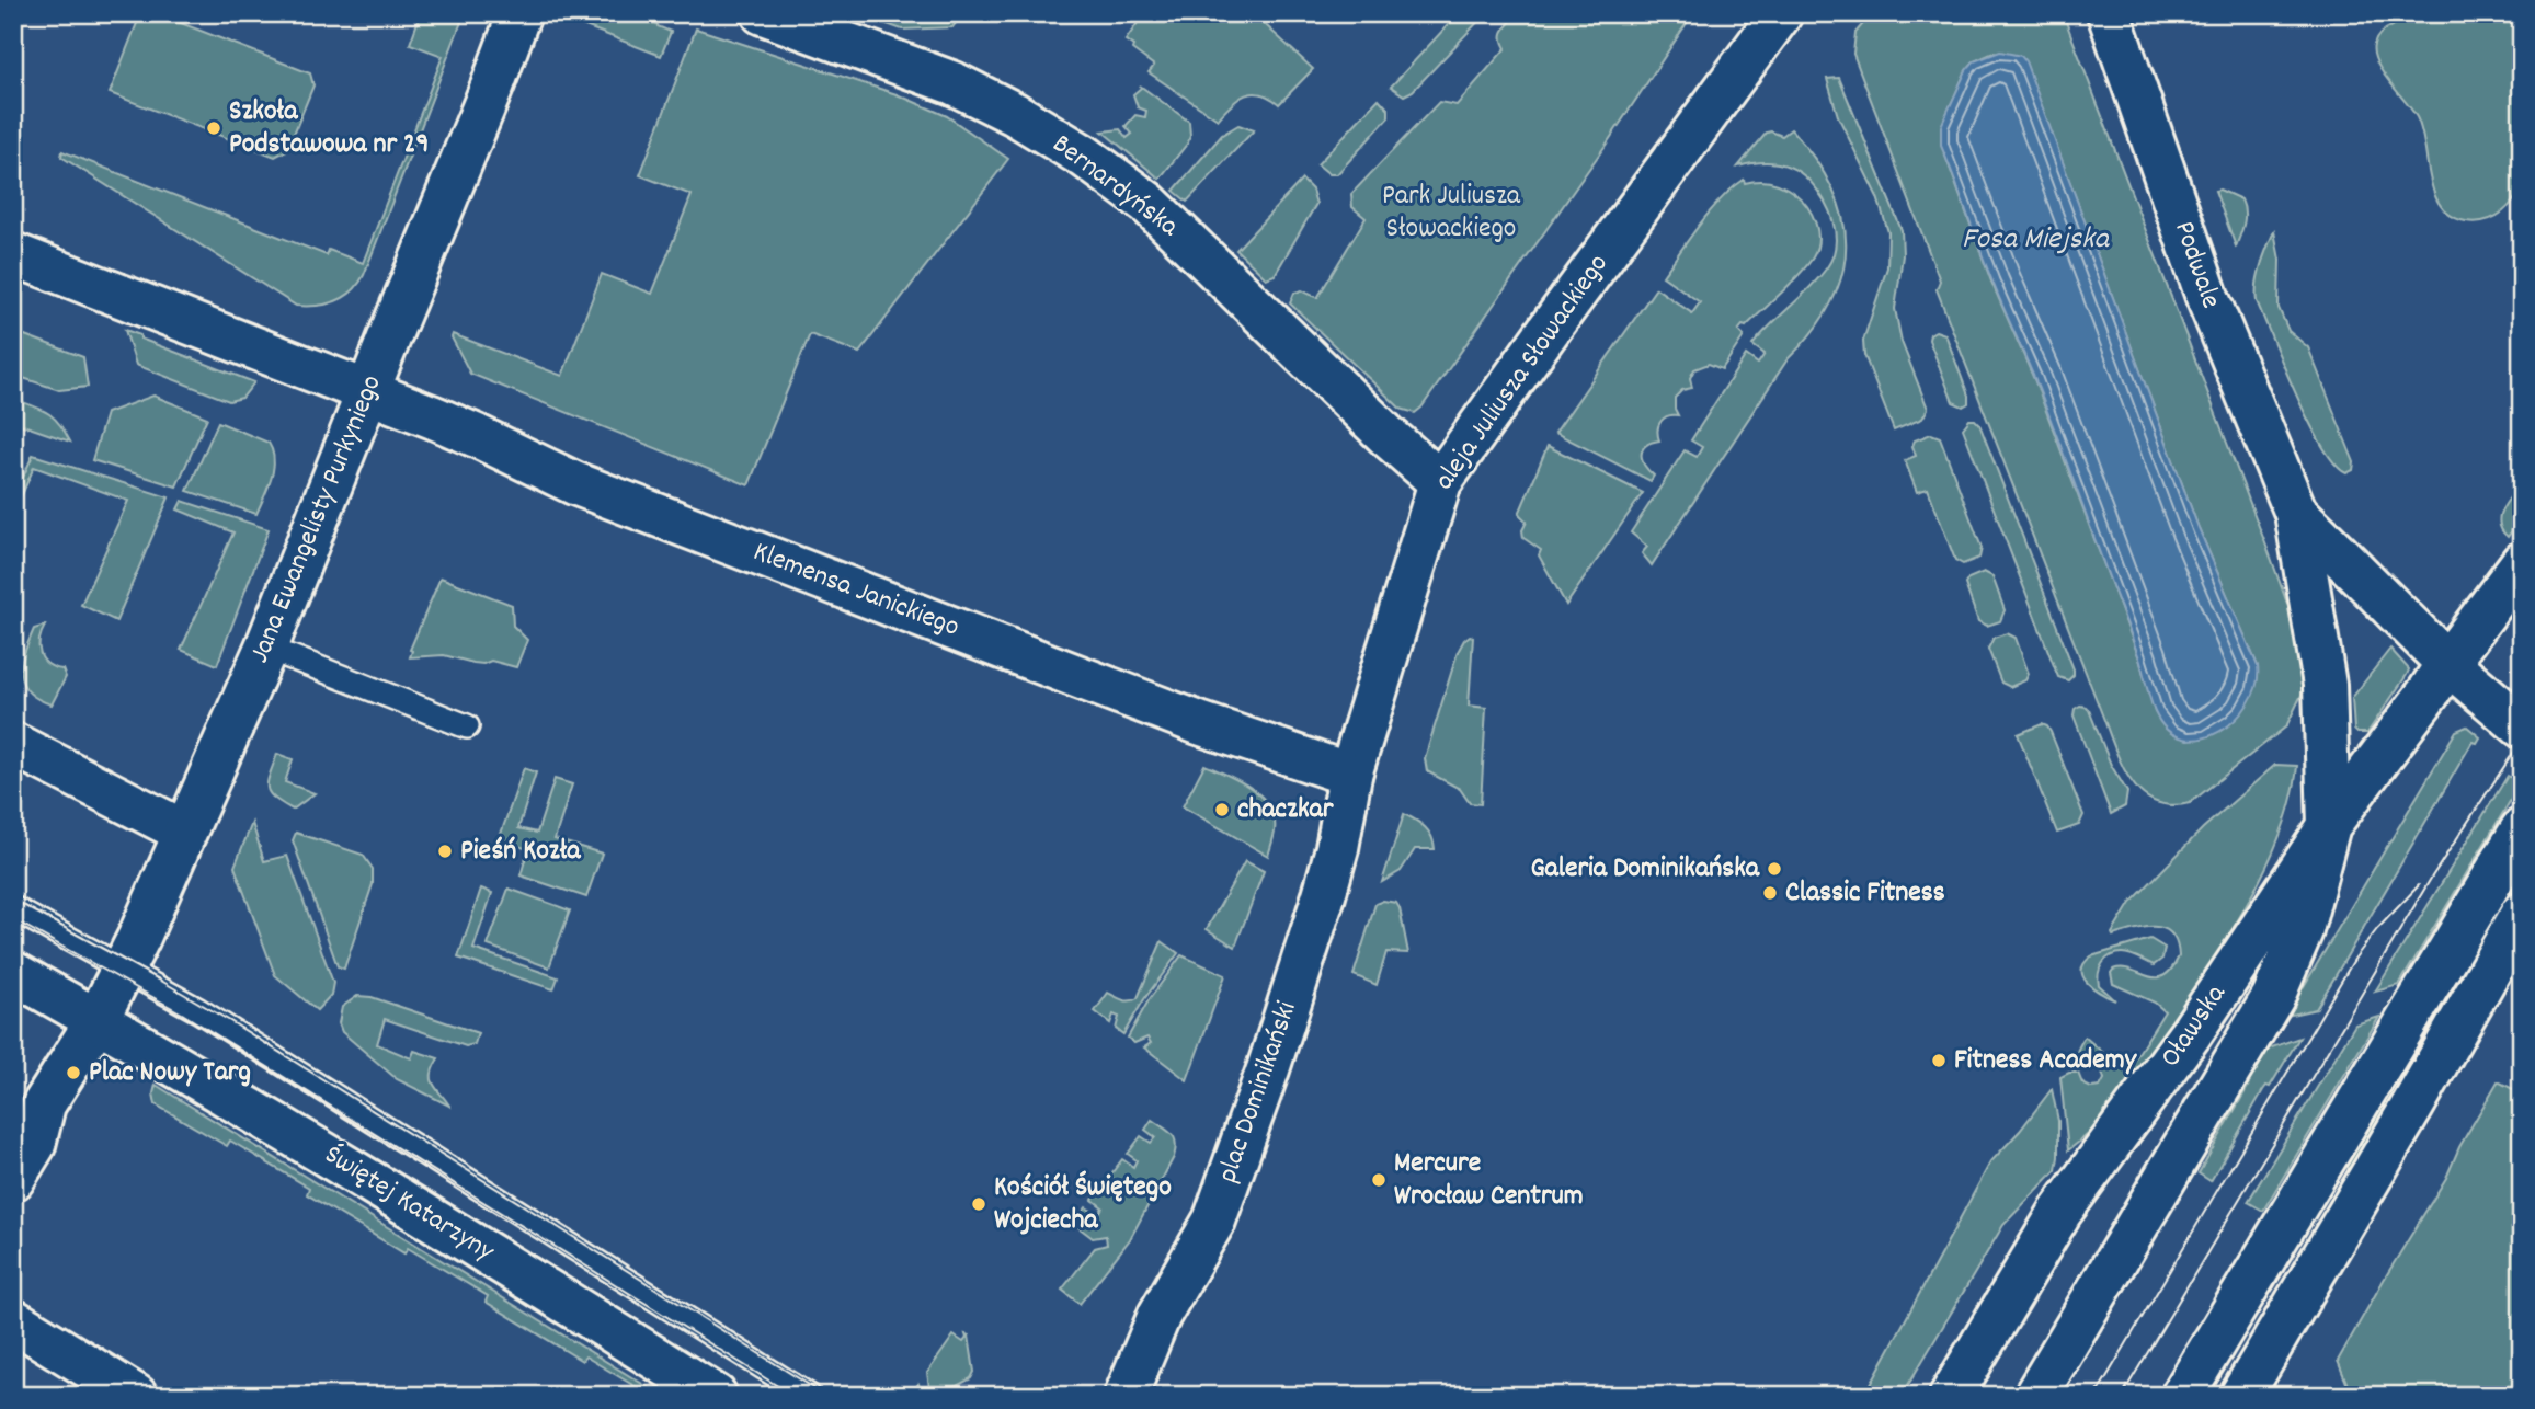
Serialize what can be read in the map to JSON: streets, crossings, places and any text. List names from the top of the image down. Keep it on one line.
{"streets":{"street":["Bernardyńska","Podwale","aleja Juliusza Słowackiego","Jana Ewangelisty Purkyniego","Klemensa Janickiego","Oławska","plac Dominikański","Świętej Katarzyny"]},"crossings":[["Bernardyńska","aleja Juliusza Słowackiego"],["Podwale","Oławska"],["aleja Juliusza Słowackiego","Klemensa Janickiego"],["aleja Juliusza Słowackiego","plac Dominikański"],["Jana Ewangelisty Purkyniego","Klemensa Janickiego"],["Jana Ewangelisty Purkyniego","Świętej Katarzyny"],["Klemensa Janickiego","plac Dominikański"]],"water":["Fosa Miejska"],"parks":["Park Juliusza Słowackiego"],"places":["Szkoła Podstawowa nr 29","chaczkar","Pieśń Kozła","Galeria Dominikańska","Classic Fitness","Fitness Academy","Plac Nowy Targ","Mercure Wrocław Centrum","Kościół Świętego Wojciecha"]}
